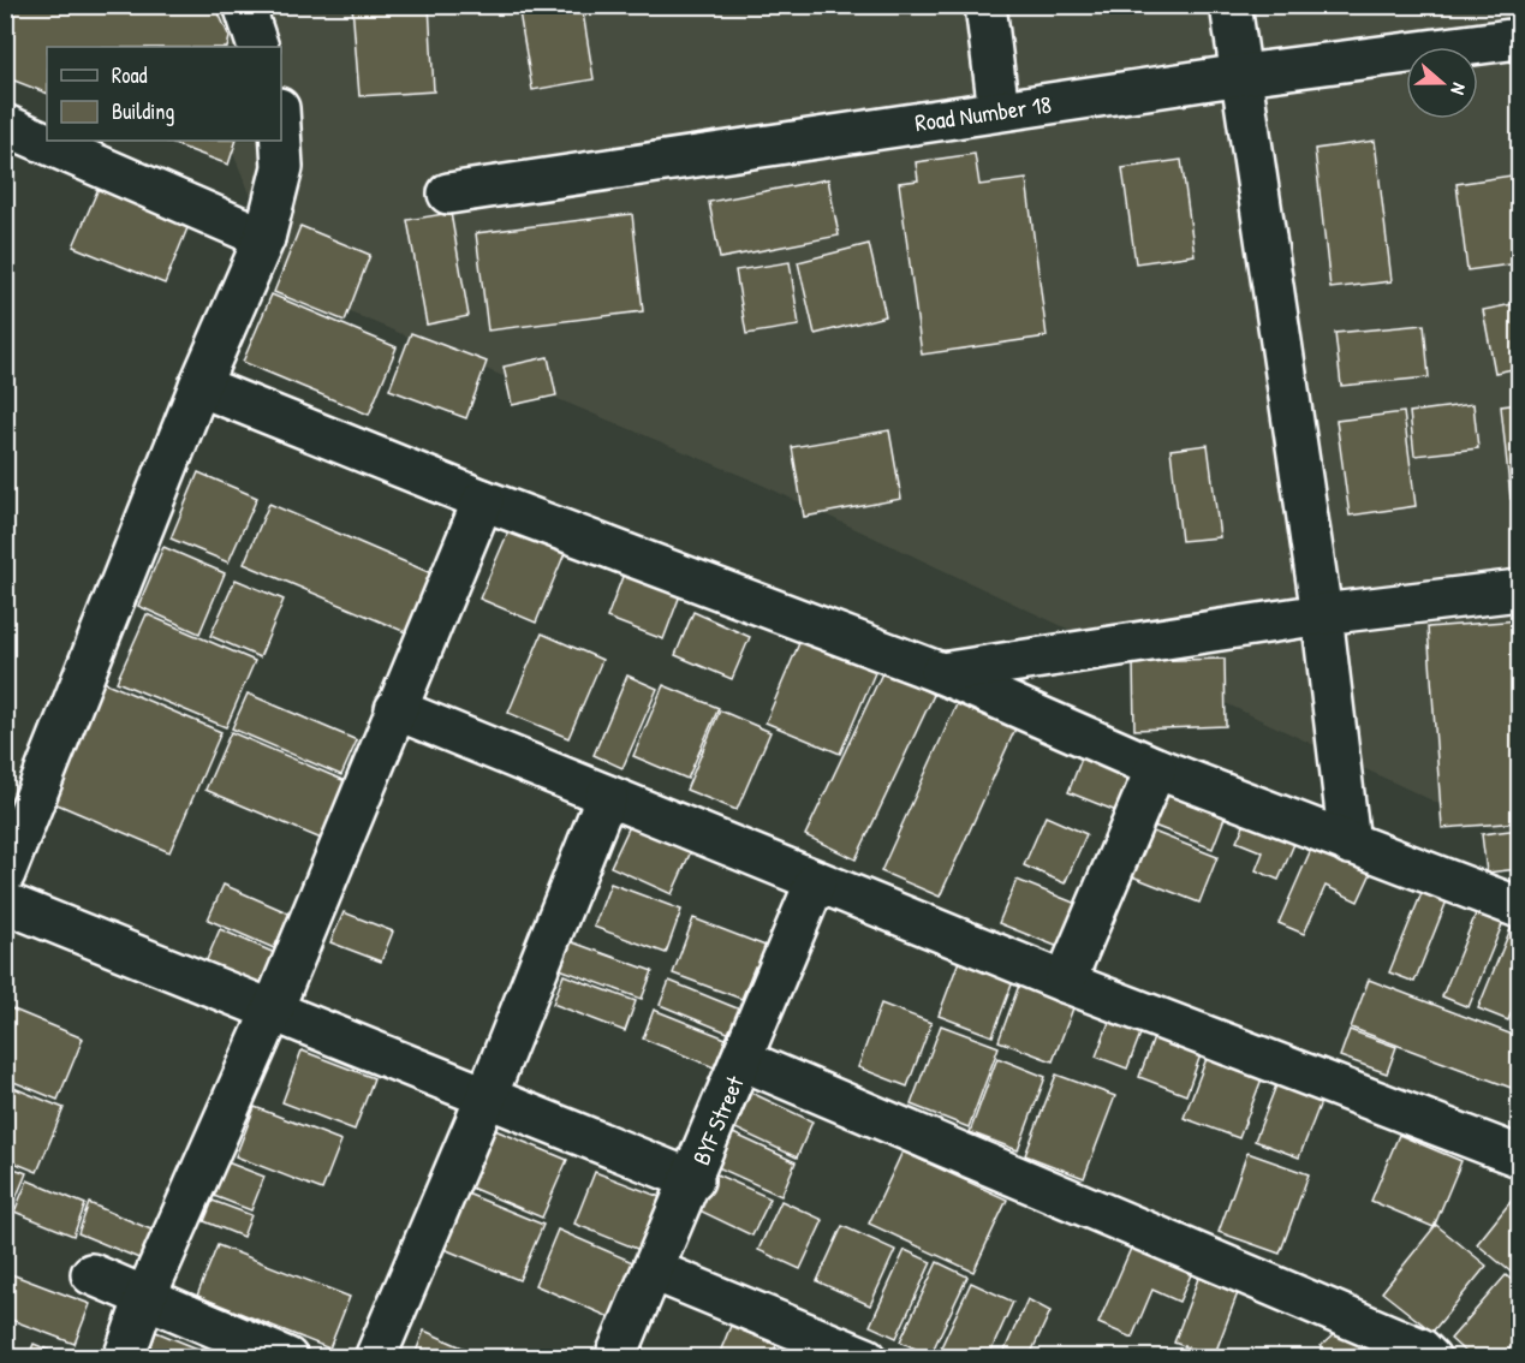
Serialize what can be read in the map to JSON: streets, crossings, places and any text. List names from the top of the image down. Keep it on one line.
{"streets":{"street":["Road Number 18","BYF Street"]},"legend":["Road","Building"],"north":"right"}
